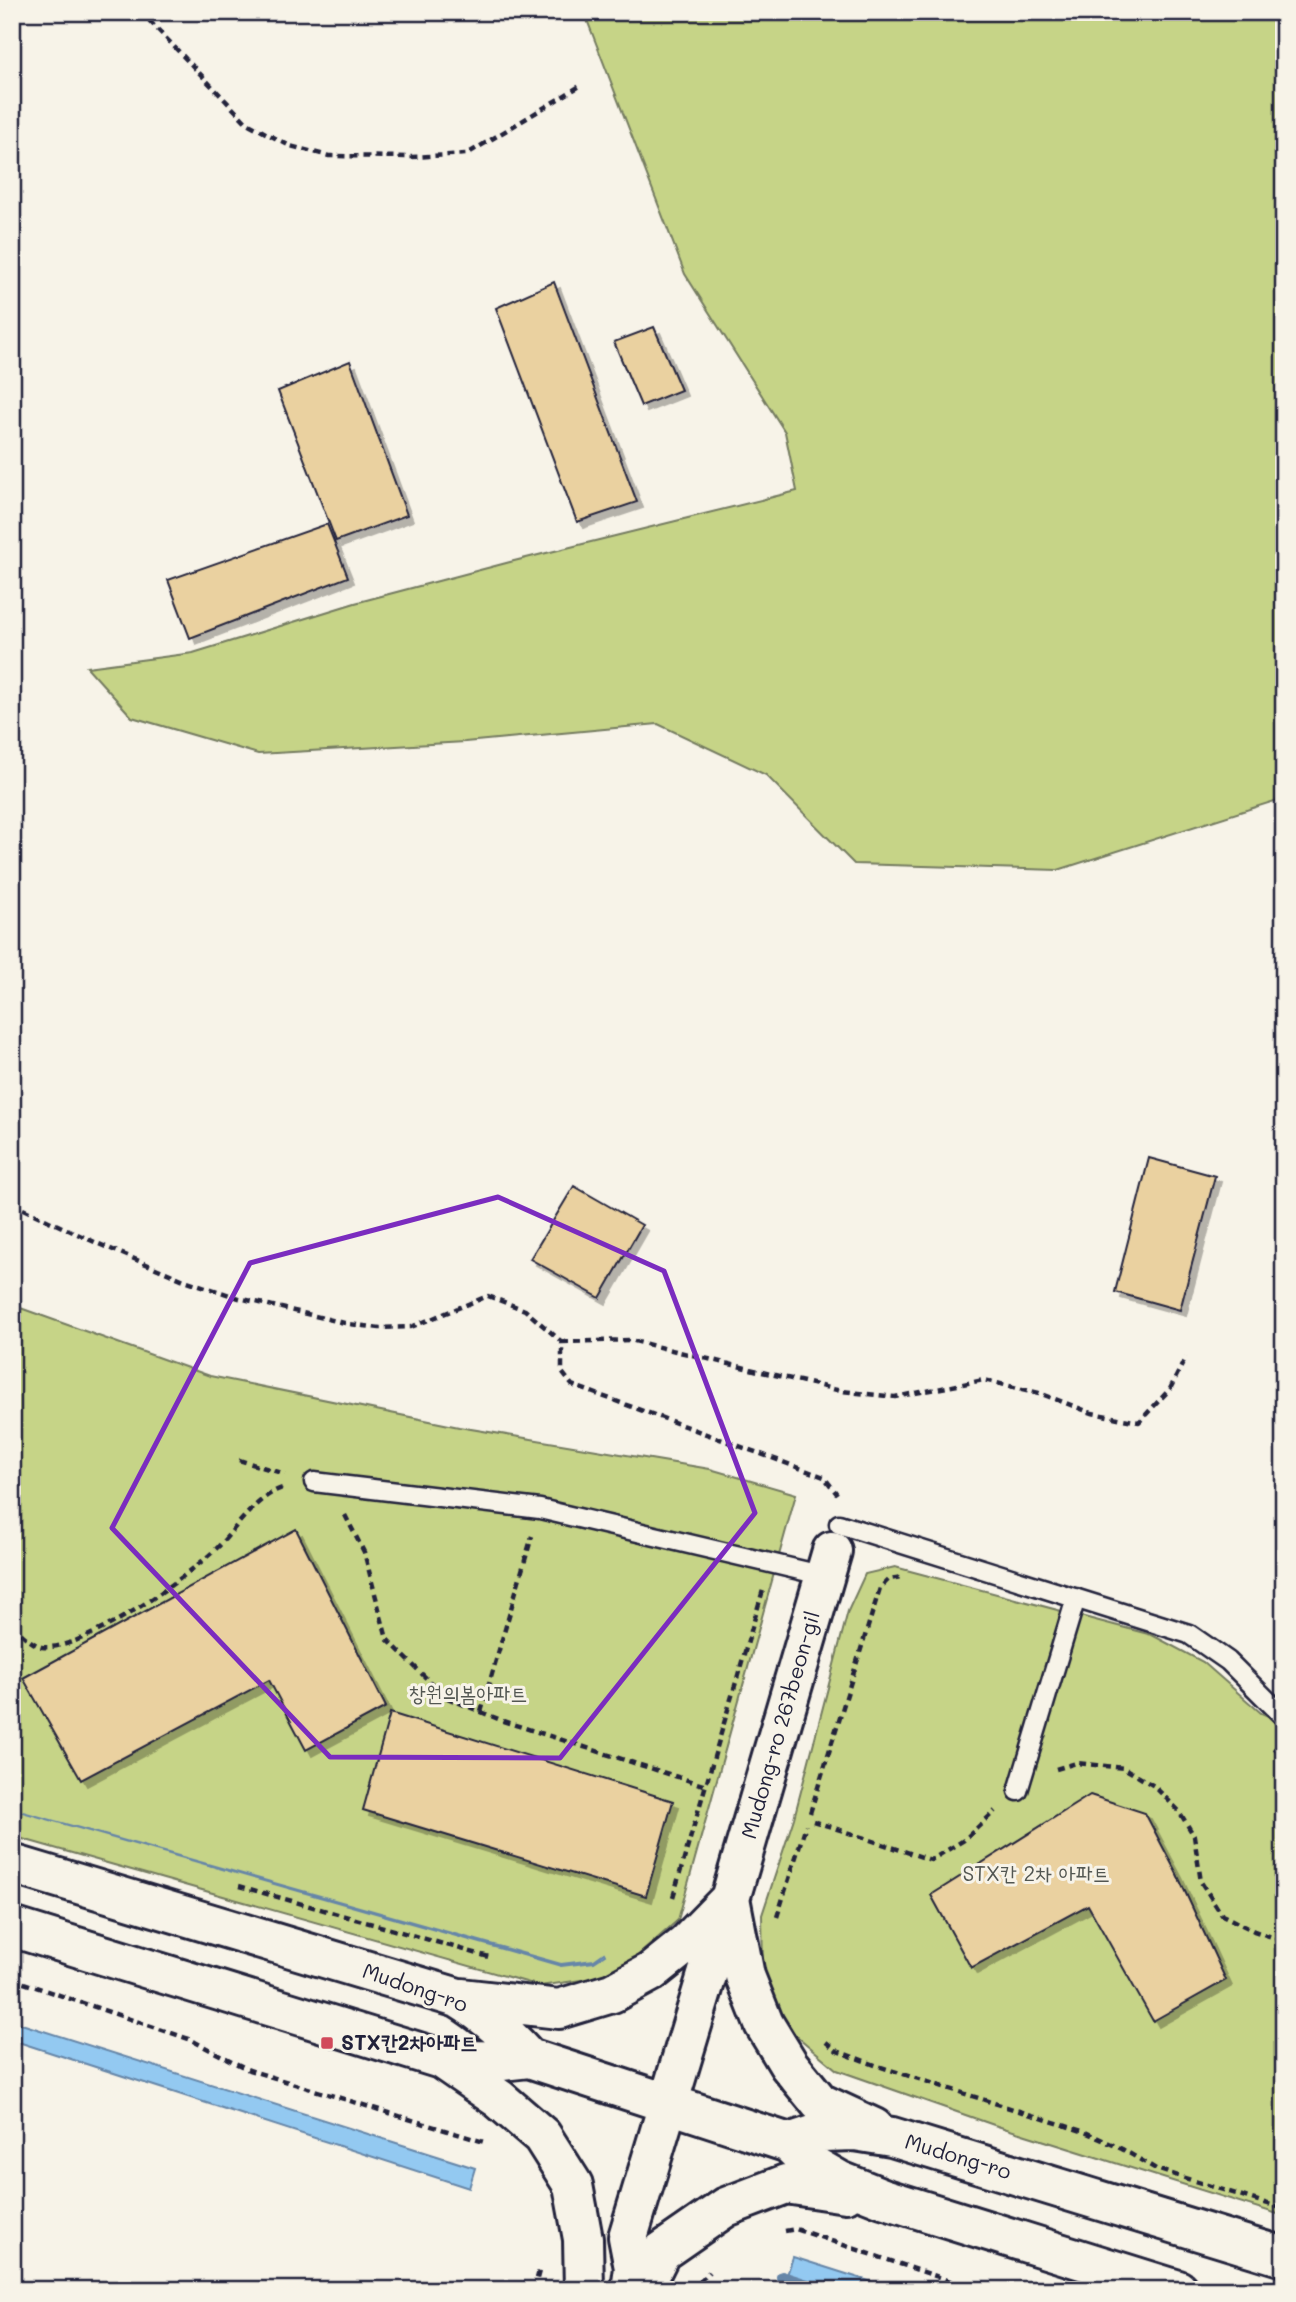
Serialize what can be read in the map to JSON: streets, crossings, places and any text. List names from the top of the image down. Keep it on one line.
{"streets":{"main road":["Mudong-ro 267beon-gil","Mudong-ro"]},"parks":["창원의봄아파트","STX칸 2차 아파트"],"places":{"transit":["STX칸2차아파트"]}}
